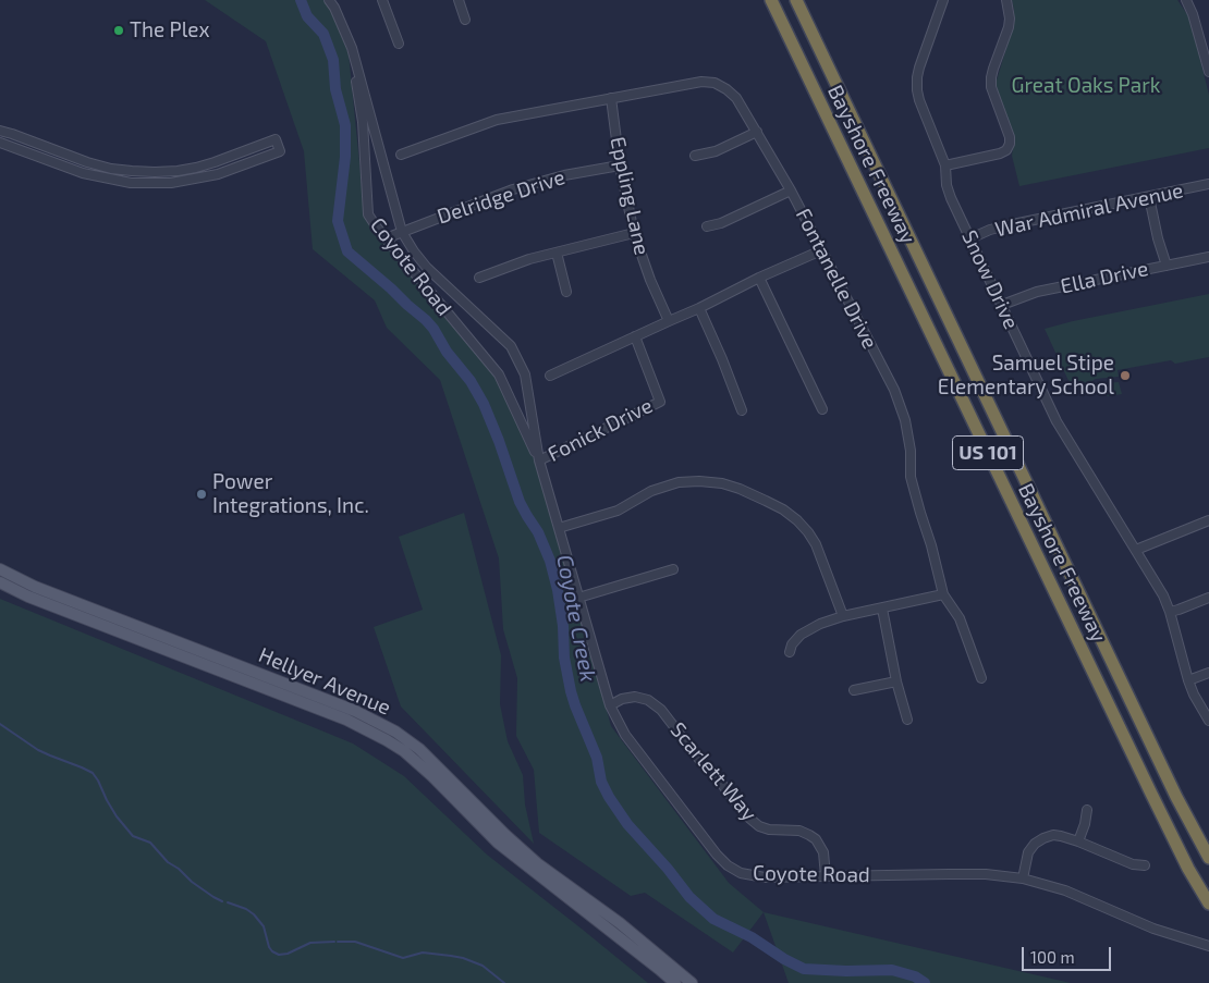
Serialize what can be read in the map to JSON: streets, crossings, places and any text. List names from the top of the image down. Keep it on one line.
{"streets":{"highway":["Bayshore Freeway","US 101"],"main road":["Hellyer Avenue"],"street":["Eppling Lane","Delridge Drive","War Admiral Avenue","Coyote Road","Ella Drive","Fontanelle Drive","Snow Drive","Fonick Drive","Scarlett Way"]},"crossings":[["Eppling Lane","Delridge Drive"],["Eppling Lane","Fontanelle Drive"],["Delridge Drive","Coyote Road"],["War Admiral Avenue","Snow Drive"],["Coyote Road","Fonick Drive"],["Coyote Road","Scarlett Way"],["Ella Drive","Snow Drive"]],"water":["Coyote Creek"],"parks":["Great Oaks Park"],"places":["The Plex","Samuel Stipe Elementary School","Power Integrations, Inc."],"scale_bar":"100 m"}
